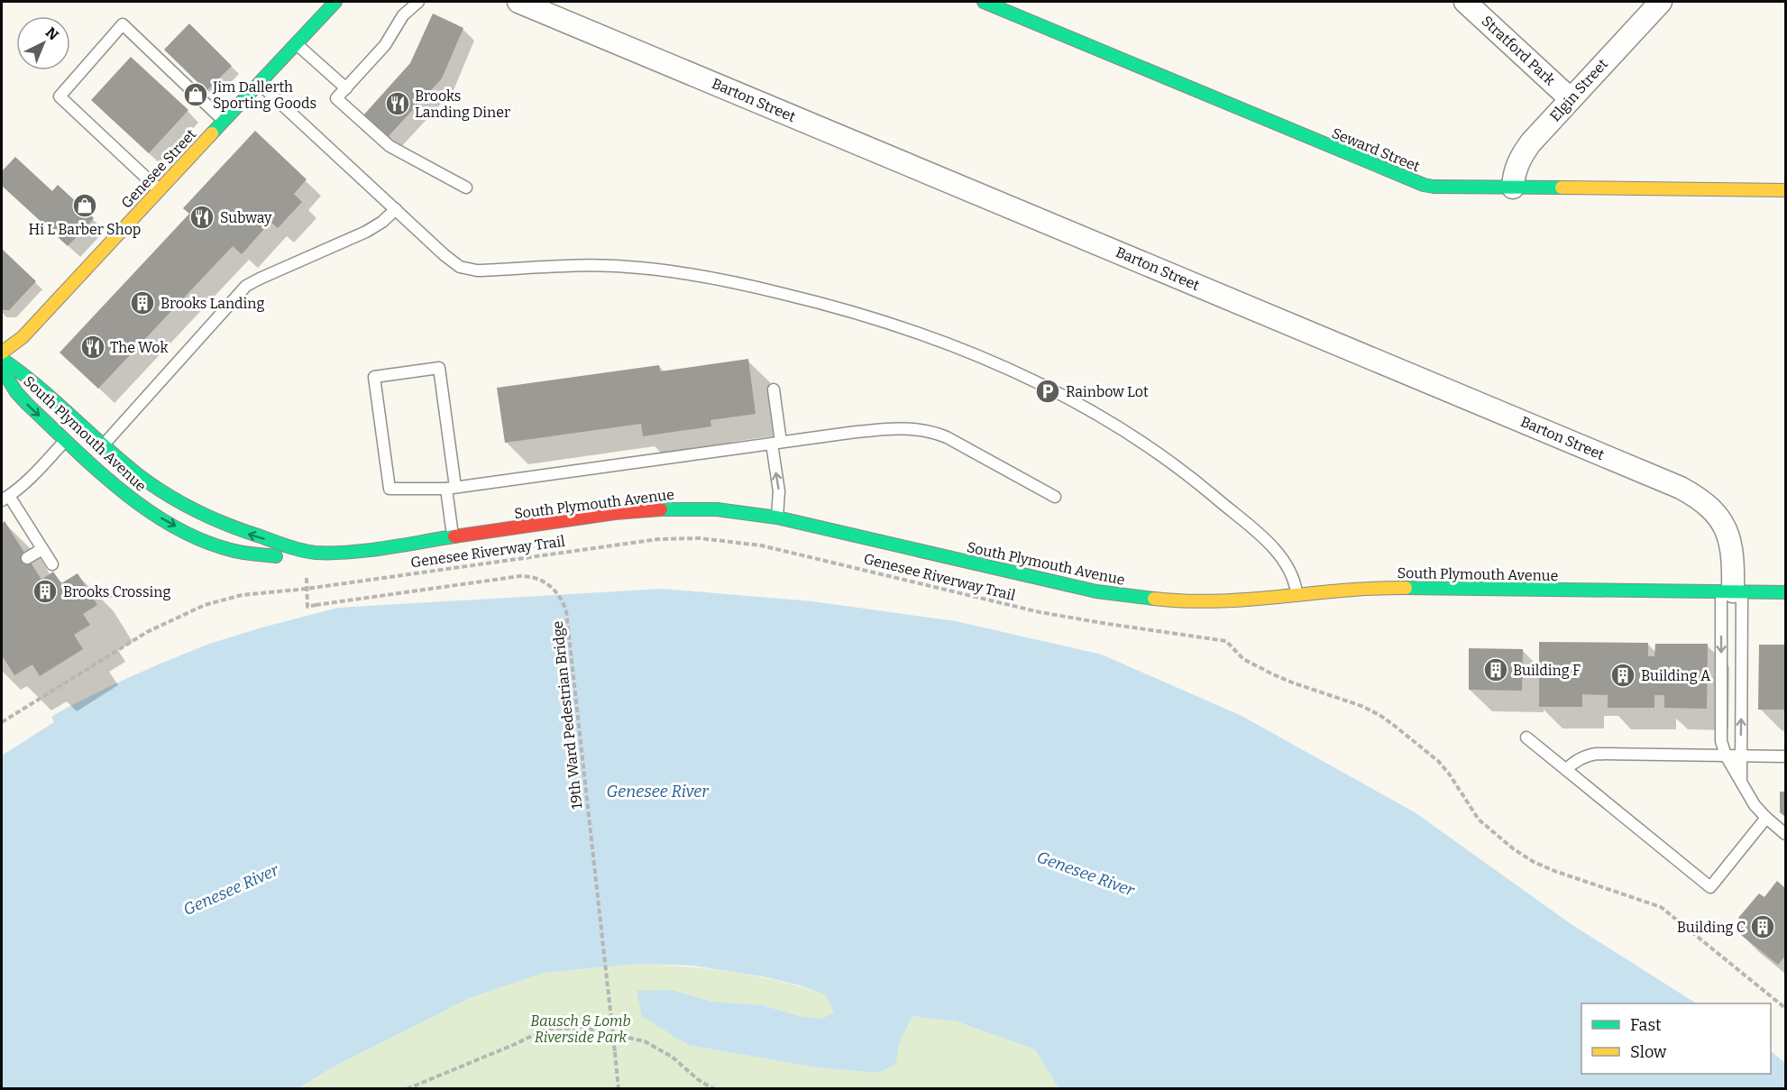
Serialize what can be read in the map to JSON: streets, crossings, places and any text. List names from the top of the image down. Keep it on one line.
{"streets":{"main road":["Seward Street","Genesee Street","South Plymouth Avenue"],"street":["Stratford Park","Elgin Street","Barton Street"],"path":["Genesee Riverway Trail","19th Ward Pedestrian Bridge"]},"crossings":[["Stratford Park","Elgin Street"],["Elgin Street","Seward Street"],["Barton Street","South Plymouth Avenue"],["Genesee Riverway Trail","19th Ward Pedestrian Bridge"]],"water":["Genesee River"],"parks":["Bausch & Lomb Riverside Park"],"places":{"shop":["Jim Dallerth Sporting Goods","Hi L Barber Shop"],"restaurant":["Brooks Landing Diner","Subway","The Wok"],"building":["Brooks Landing","Brooks Crossing","Building F","Building A","Building C"],"parking":["Rainbow Lot"]},"legend":["Fast","Slow"],"north":"top right"}
